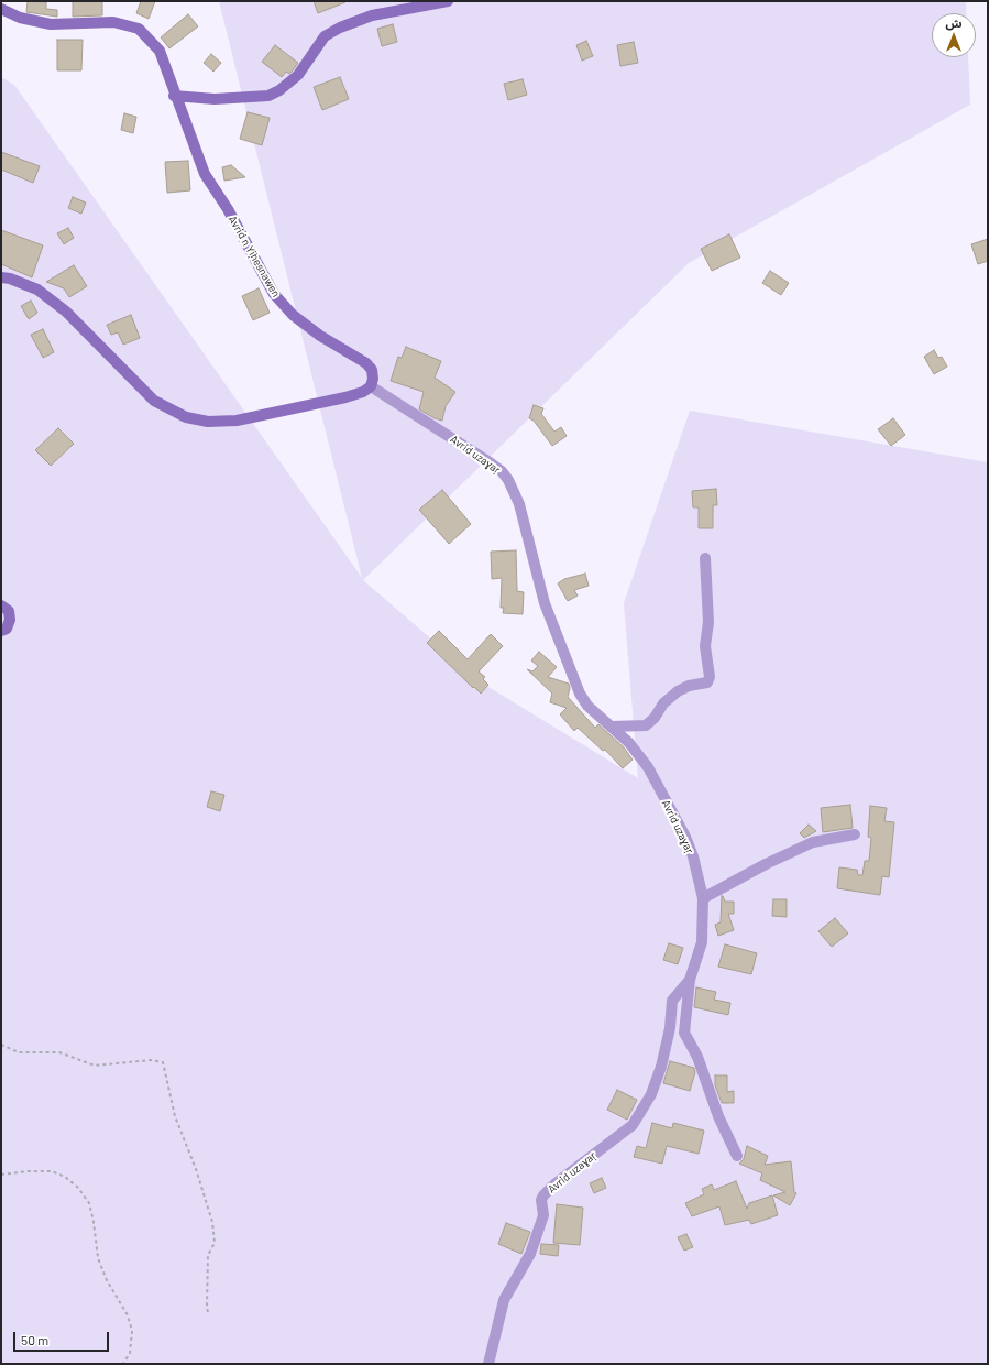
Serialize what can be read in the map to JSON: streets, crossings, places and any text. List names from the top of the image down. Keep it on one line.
{"streets":{"street":["Avrid n Yiḥesnawen","Avrid uzaɣaṛ"]},"crossings":[["Avrid n Yiḥesnawen","Avrid uzaɣaṛ"]],"scale_bar":"50 m","north":"top"}
